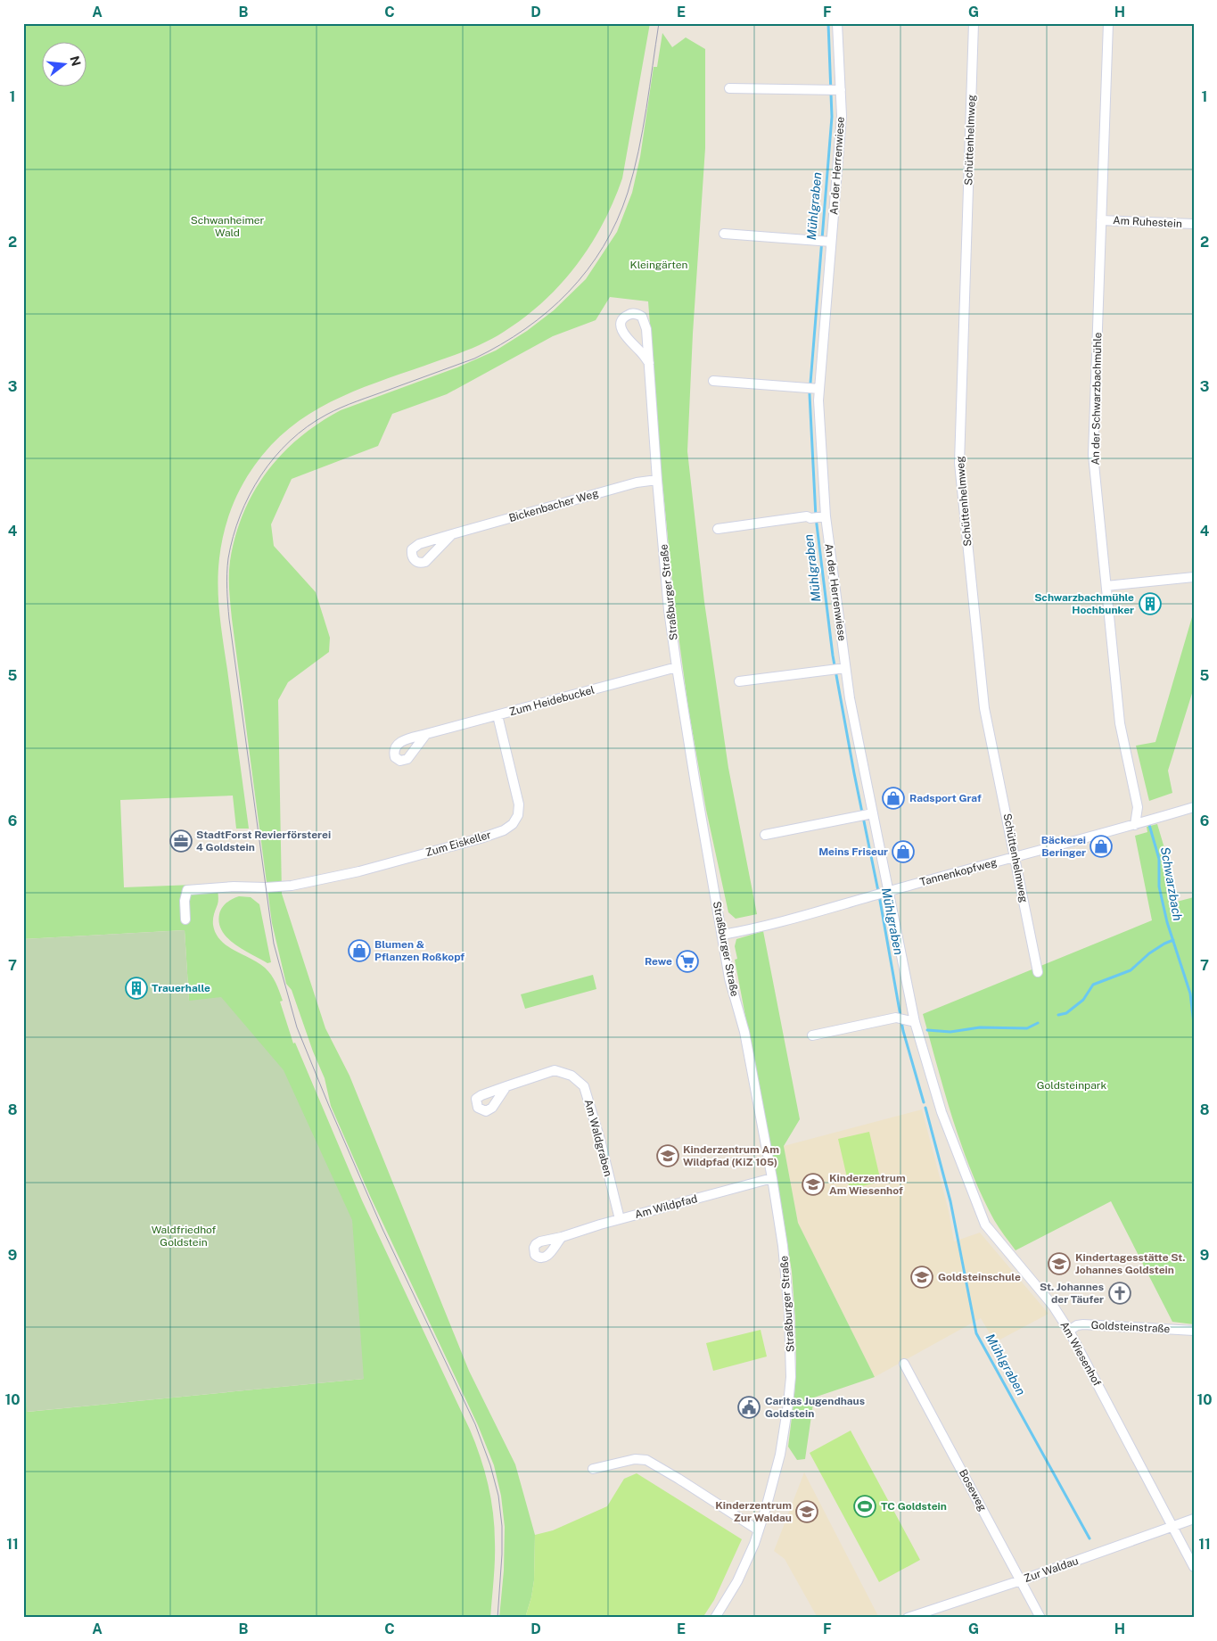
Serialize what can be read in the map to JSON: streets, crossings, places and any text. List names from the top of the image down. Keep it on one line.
{"streets":{"street":["Schüttenhelmweg","An der Herrenwiese","Am Ruhestein","An der Schwarzbachmühle","Bickenbacher Weg","Straßburger Straße","Zum Heidebuckel","Zum Eiskeller","Tannenkopfweg","Am Waldgraben","Am Wildpfad","Goldsteinstraße","Am Wiesenhof","Boseweg","Zur Waldau"]},"crossings":[["Schüttenhelmweg","Tannenkopfweg"],["An der Herrenwiese","Tannenkopfweg"],["An der Herrenwiese","Am Wiesenhof"],["Am Ruhestein","An der Schwarzbachmühle"],["An der Schwarzbachmühle","Tannenkopfweg"],["Bickenbacher Weg","Straßburger Straße"],["Straßburger Straße","Zum Heidebuckel"],["Straßburger Straße","Tannenkopfweg"],["Straßburger Straße","Am Wildpfad"],["Zum Heidebuckel","Zum Eiskeller"],["Tannenkopfweg","Am Wiesenhof"],["Am Waldgraben","Am Wildpfad"],["Goldsteinstraße","Am Wiesenhof"],["Am Wiesenhof","Zur Waldau"],["Boseweg","Zur Waldau"]],"water":["Mühlgraben","Schwarzbach"],"parks":["Schwanheimer Wald","Kleingärten","Goldsteinpark","Waldfriedhof Goldstein"],"places":{"building":["Schwarzbachmühle Hochbunker","Trauerhalle"],"shop":["Radsport Graf","Bäckerei Beringer","Meins Friseur","Blumen & Pflanzen Roßkopf"],"office":["StadtForst Revierförsterei 4 Goldstein"],"supermarket":["Rewe"],"school or university":["Kinderzentrum Am Wildpfad (KiZ 105)","Kinderzentrum Am Wiesenhof","Kindertagesstätte St. Johannes Goldstein","Goldsteinschule","Kinderzentrum Zur Waldau"],"church":["St. Johannes der Täufer"],"public building":["Caritas Jugendhaus Goldstein"],"sports":["TC Goldstein"]},"north":"right","grid":{"columns":["A","B","C","D","E","F","G","H"],"rows":["1","2","3","4","5","6","7","8","9","10","11"]}}
